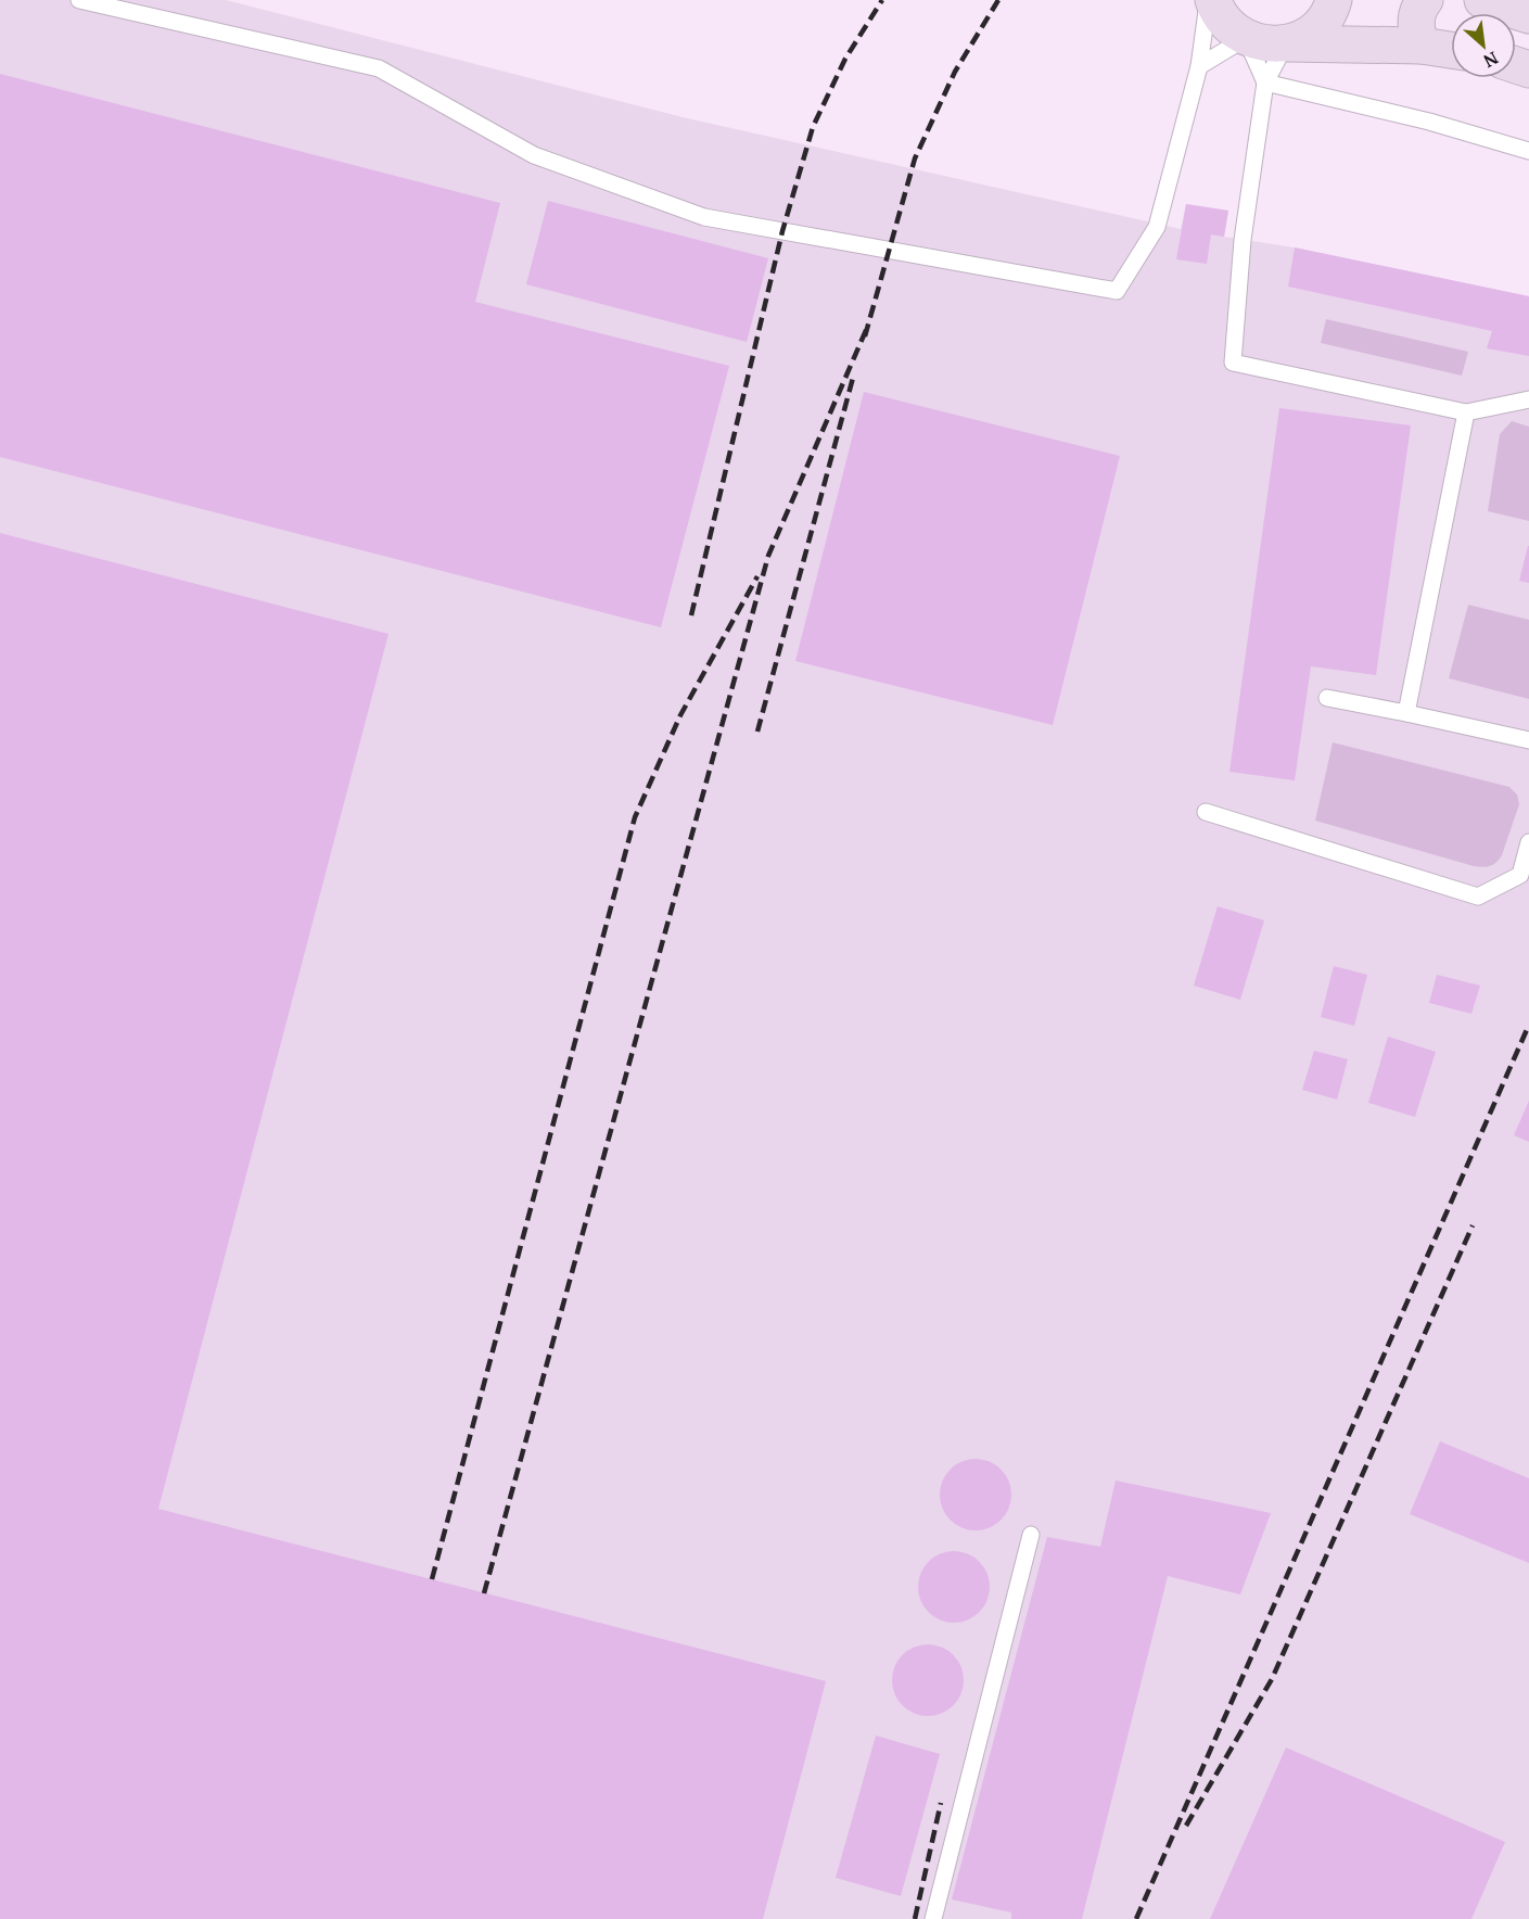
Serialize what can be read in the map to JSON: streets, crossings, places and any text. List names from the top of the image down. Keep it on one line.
{"north":"bottom right"}
